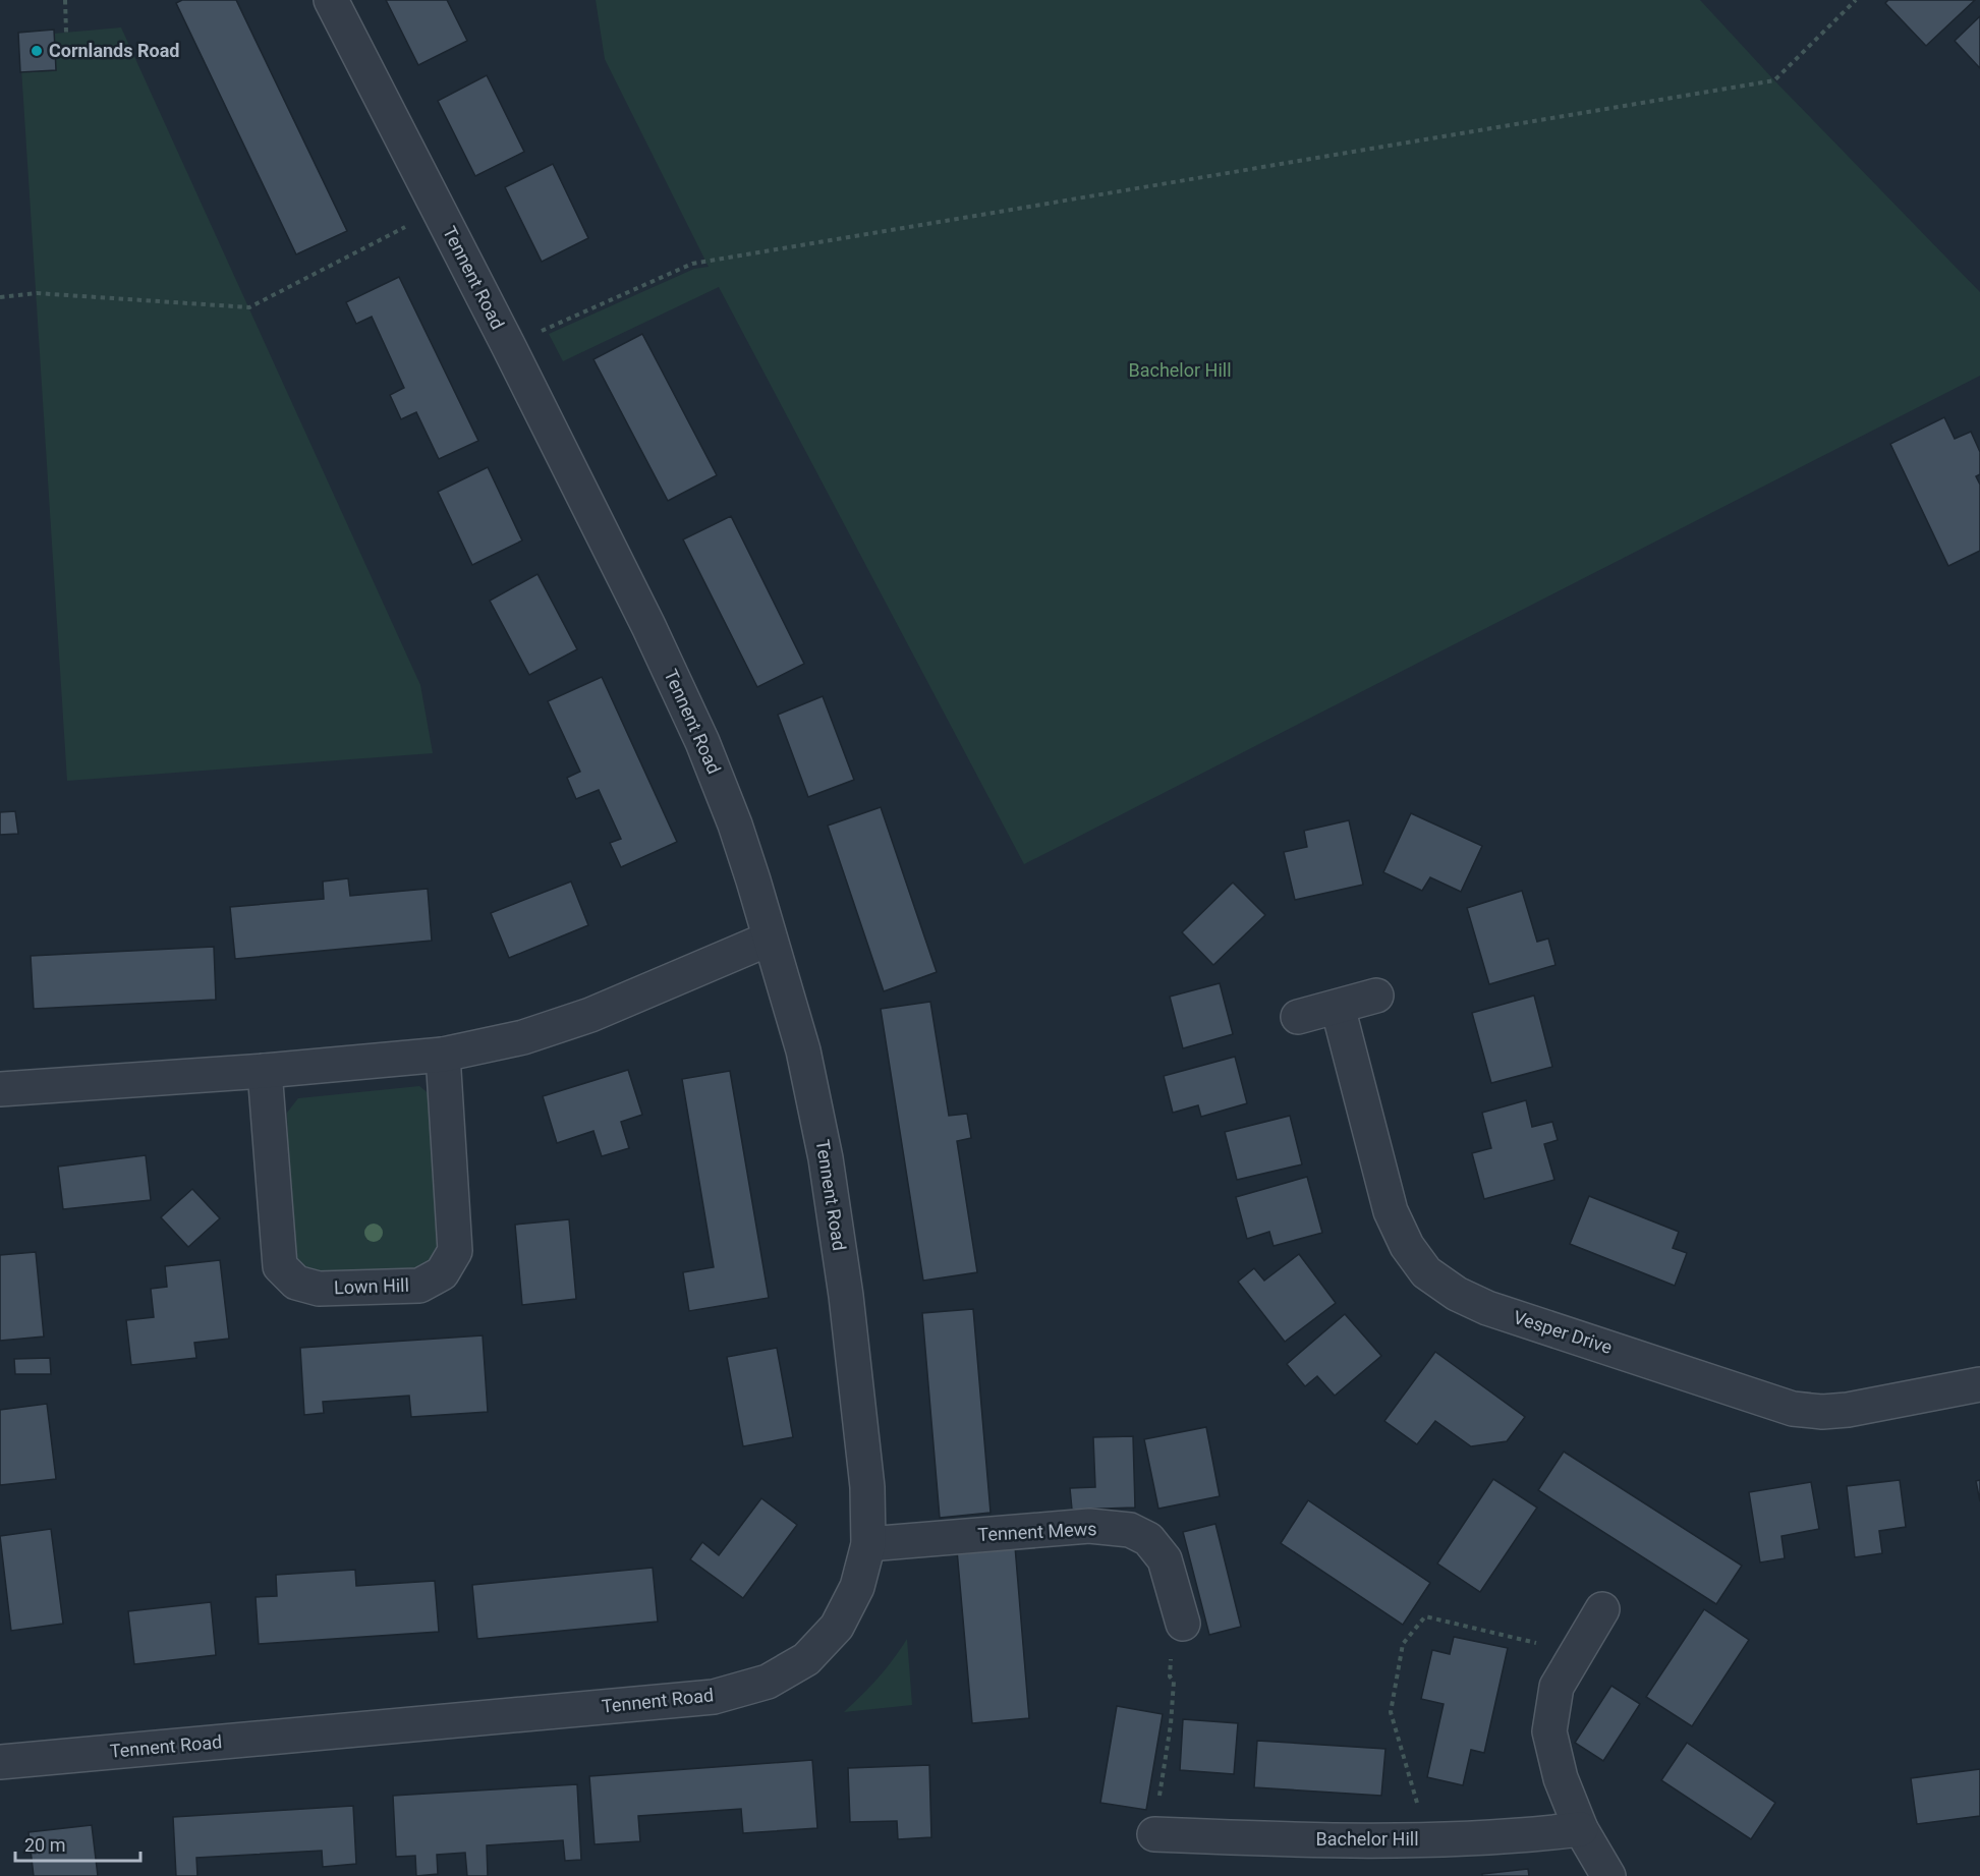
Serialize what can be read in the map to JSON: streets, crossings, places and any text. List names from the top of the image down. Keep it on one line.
{"streets":{"street":["Tennent Road","Lown Hill","Vesper Drive","Tennent Mews","Bachelor Hill"]},"crossings":[["Tennent Road","Tennent Mews"]],"parks":["Bachelor Hill"],"places":["Cornlands Road"],"scale_bar":"20 m"}
